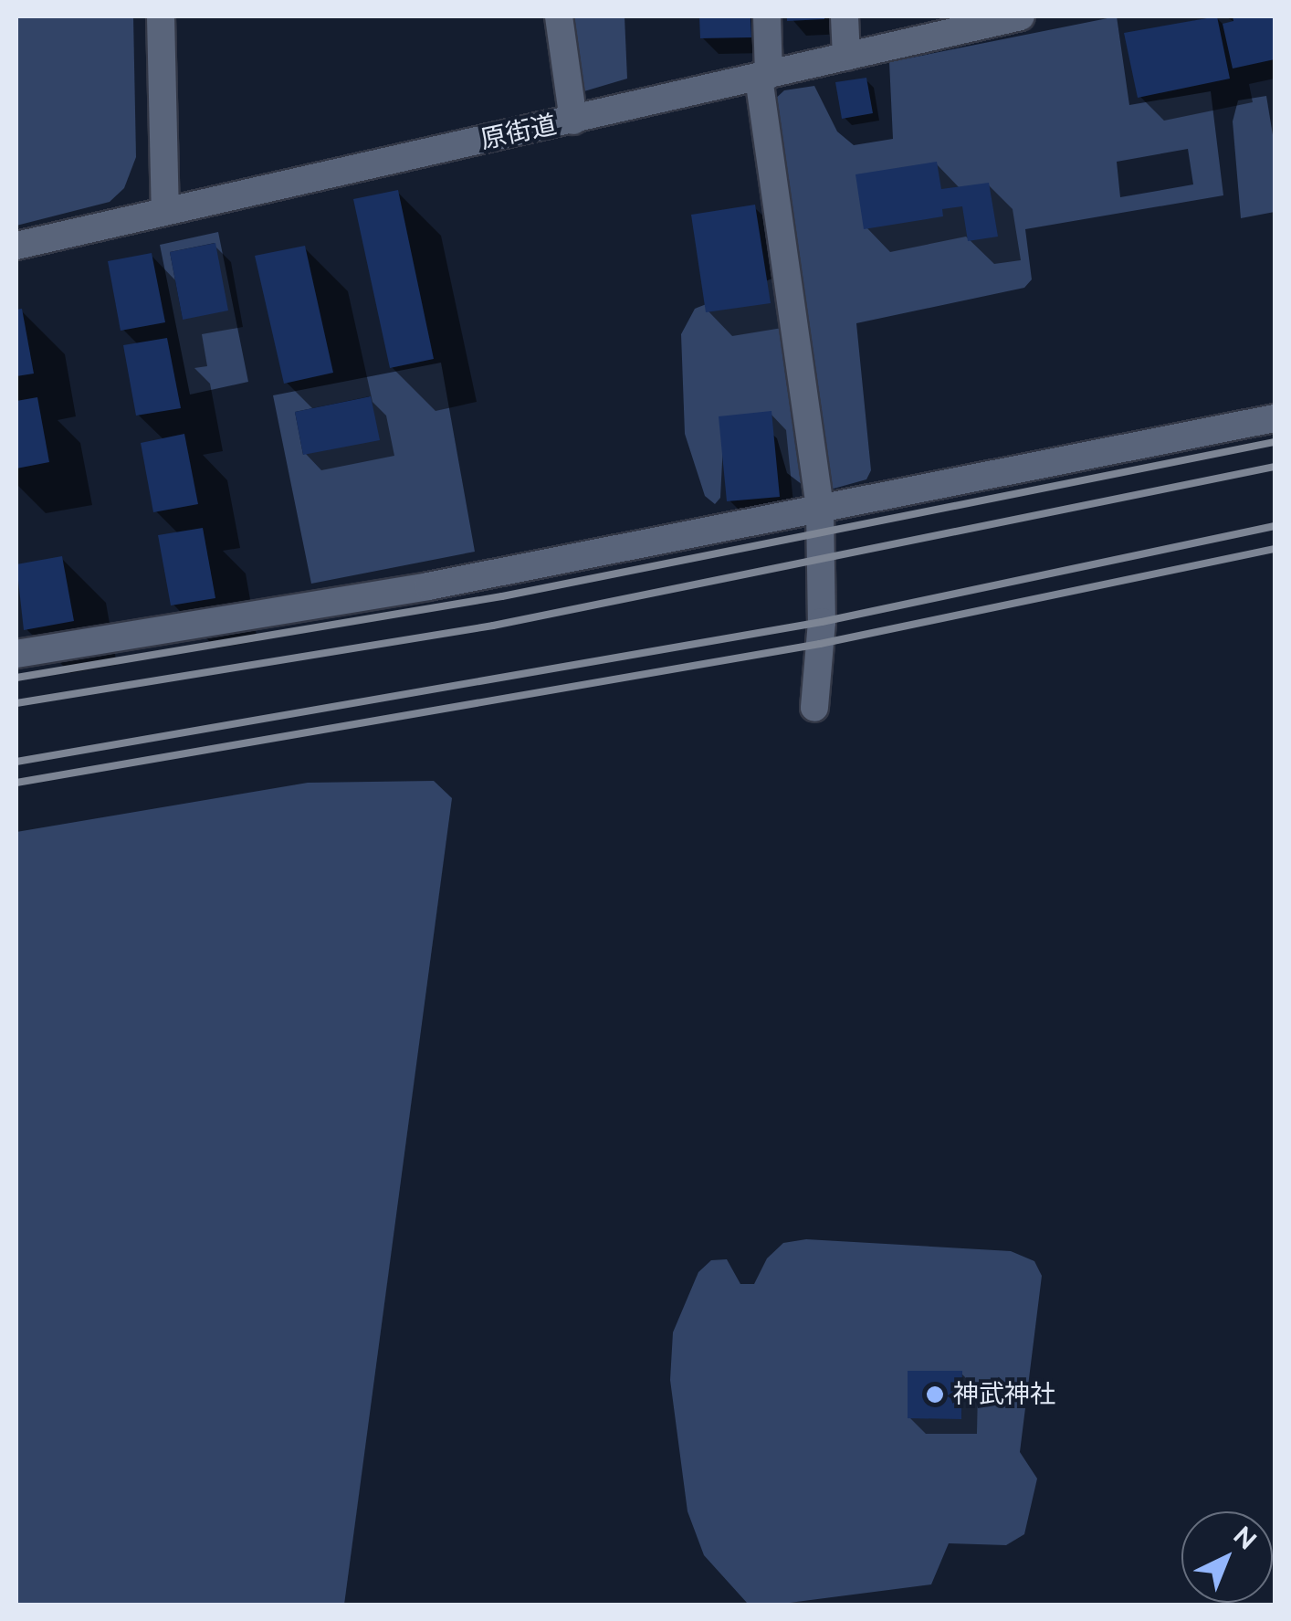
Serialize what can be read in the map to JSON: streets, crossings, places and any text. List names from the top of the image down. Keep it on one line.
{"streets":{"street":["原街道"]},"places":["神武神社"],"north":"top right"}
